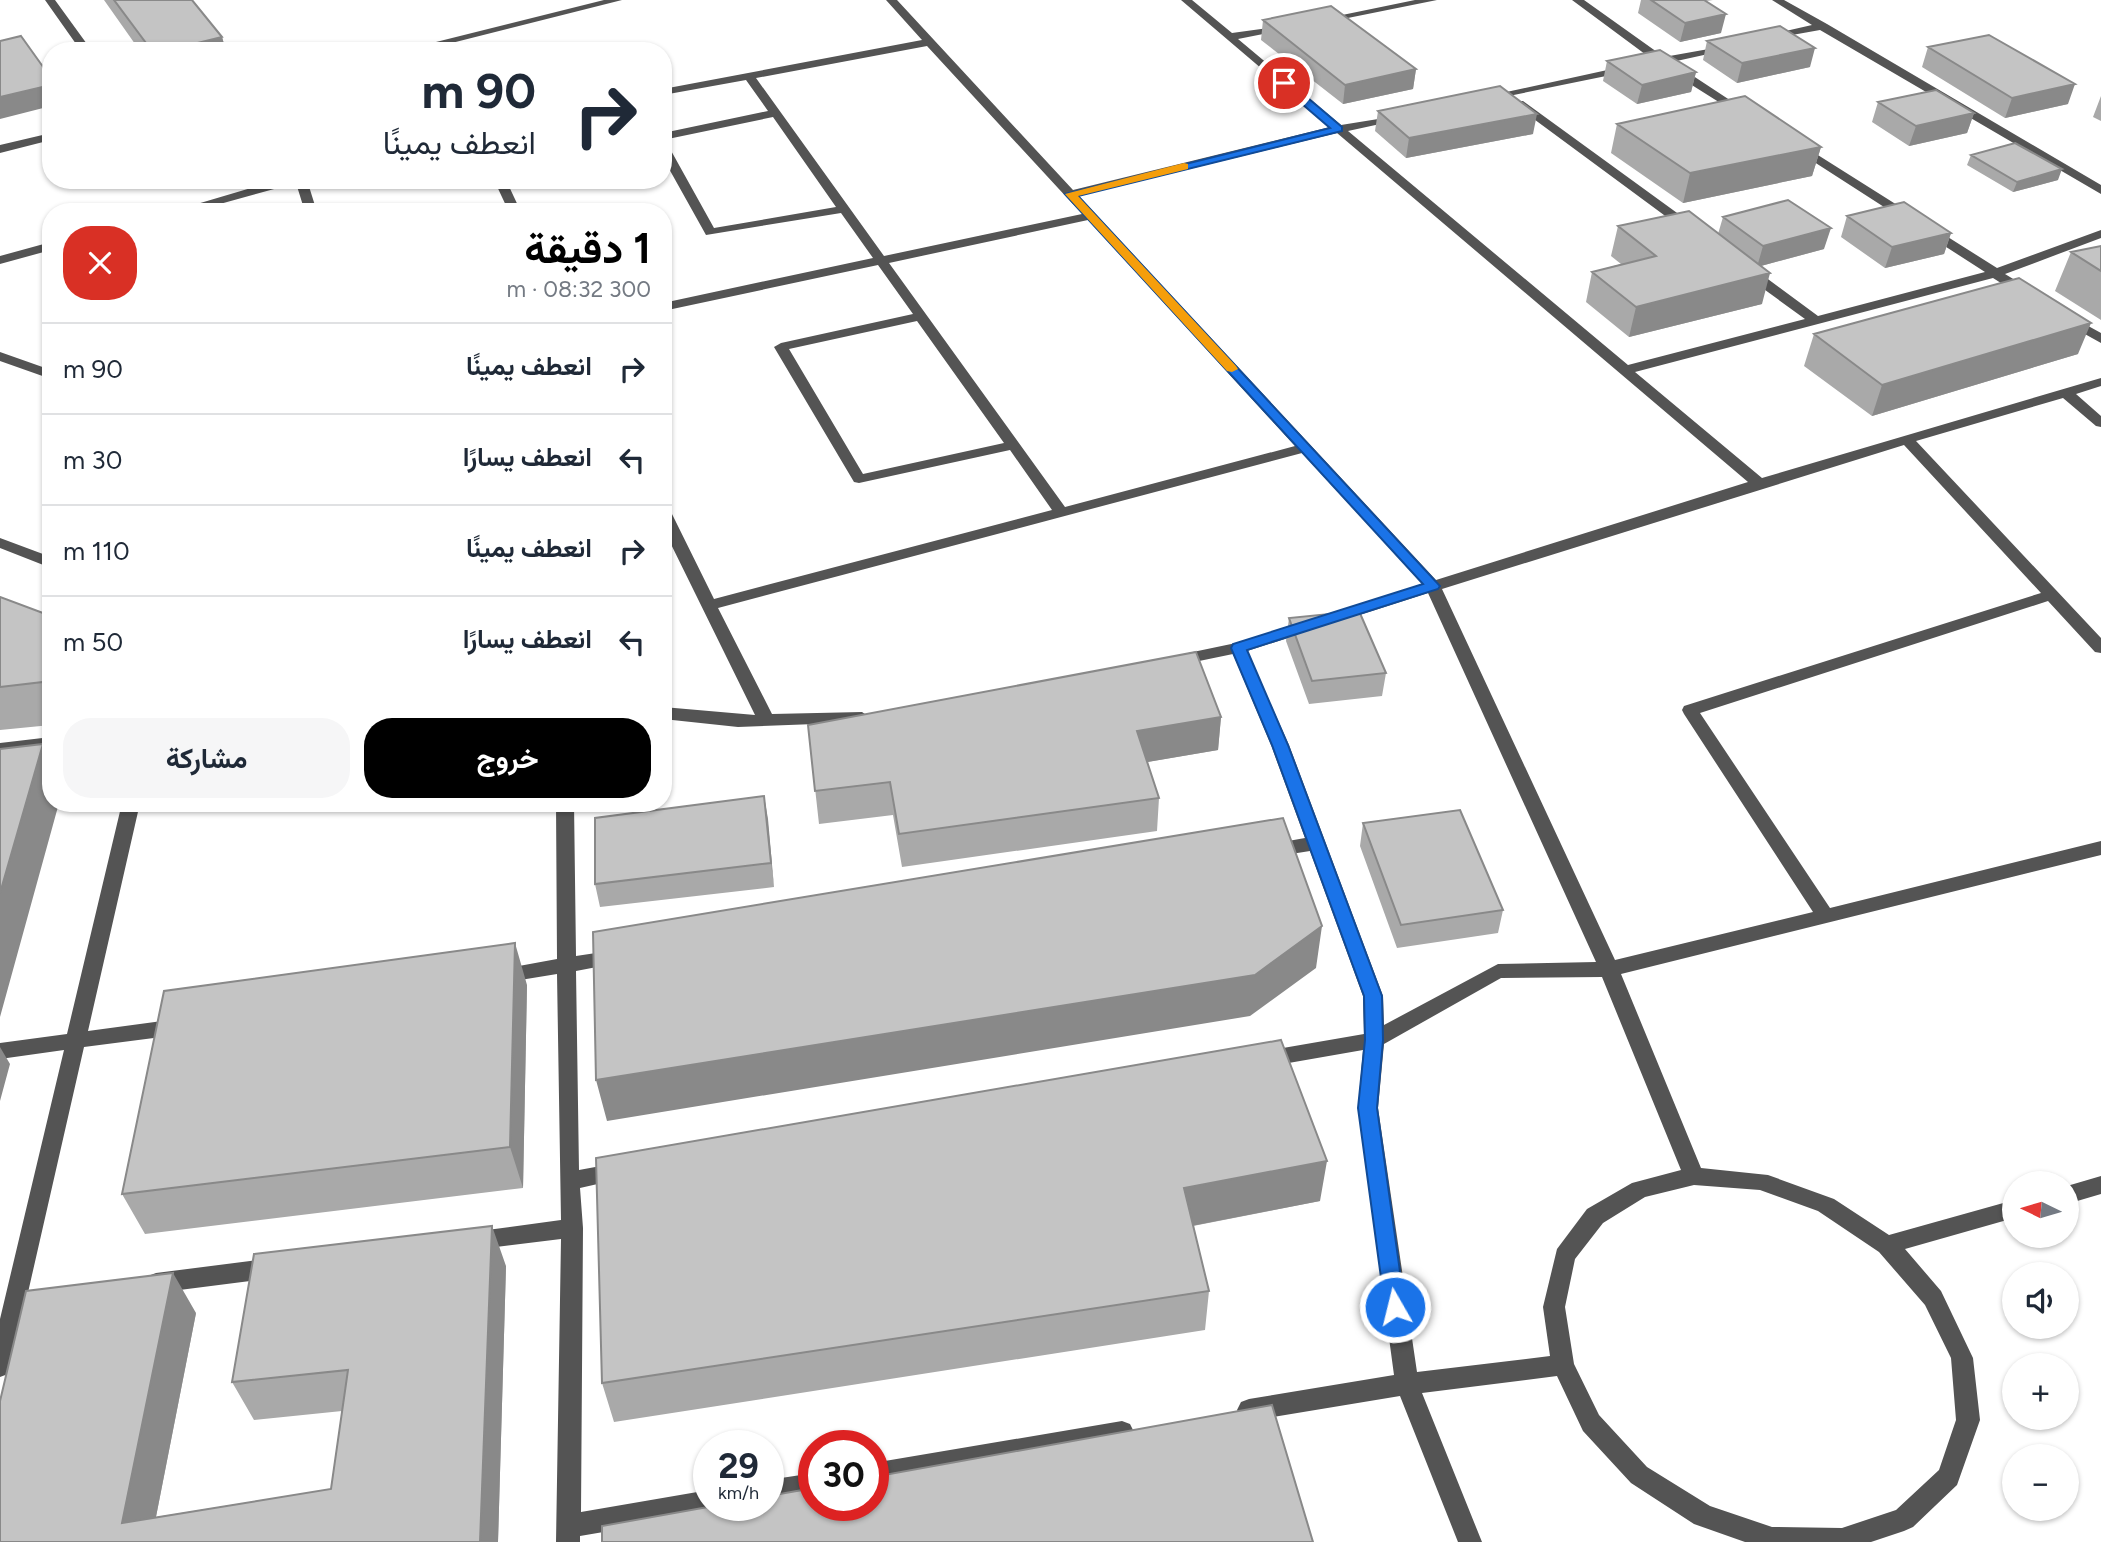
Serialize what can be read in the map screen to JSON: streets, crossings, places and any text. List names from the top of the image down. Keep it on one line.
{"north":"left","page":{"turn":["90 m","انعطف يمينًا"],"heading":["1 دقيقة","300 m · 08:32"],"list":[{"name":"انعطف يمينًا","value":"90 m"},{"name":"انعطف يسارًا","value":"30 m"},{"name":"انعطف يمينًا","value":"110 m"},{"name":"انعطف يسارًا","value":"50 m"}],"buttons":["خروج","مشاركة"],"map_buttons":["+","−"],"speed":"29 km/h","limit":"30"}}
